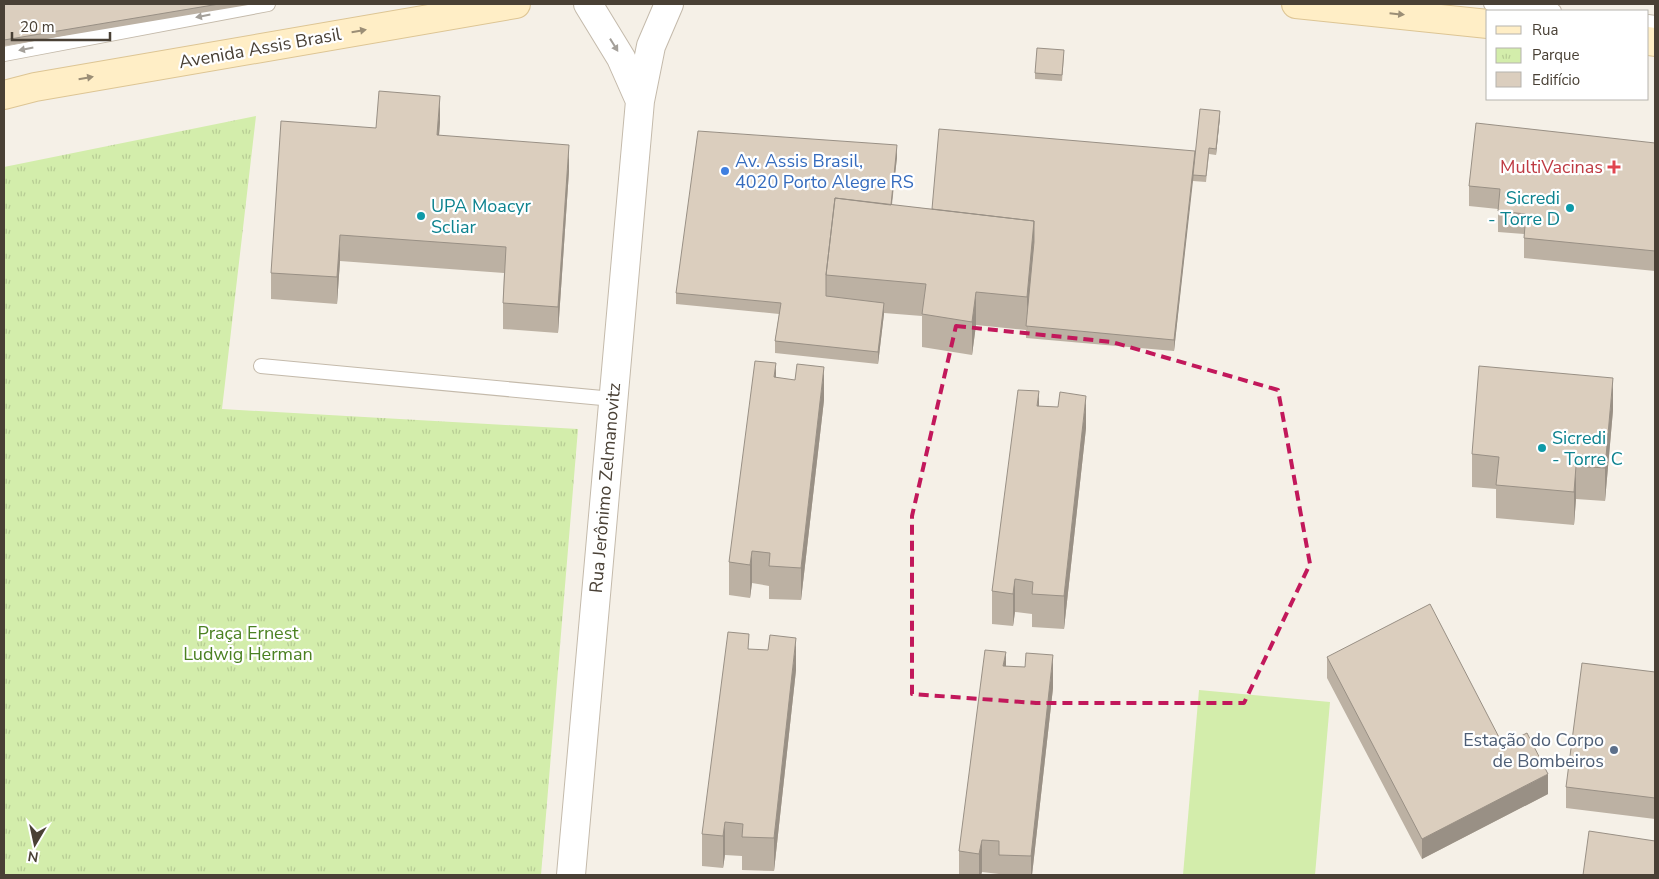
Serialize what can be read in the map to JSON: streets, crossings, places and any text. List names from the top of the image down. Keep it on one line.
{"streets":{"main road":["Avenida Assis Brasil"],"street":["Rua Jerônimo Zelmanovitz"]},"one_way":["Avenida Assis Brasil"],"parks":["Praça Ernest Ludwig Herman"],"places":{"health":["MultiVacinas"],"other":["Av. Assis Brasil, 4020 Porto Alegre RS","Sicredi - Torre D","UPA Moacyr Scliar","Sicredi - Torre C","Estação do Corpo de Bombeiros"]},"legend":["Rua","Parque","Edifício"],"scale_bar":"20 m","north":"bottom"}
